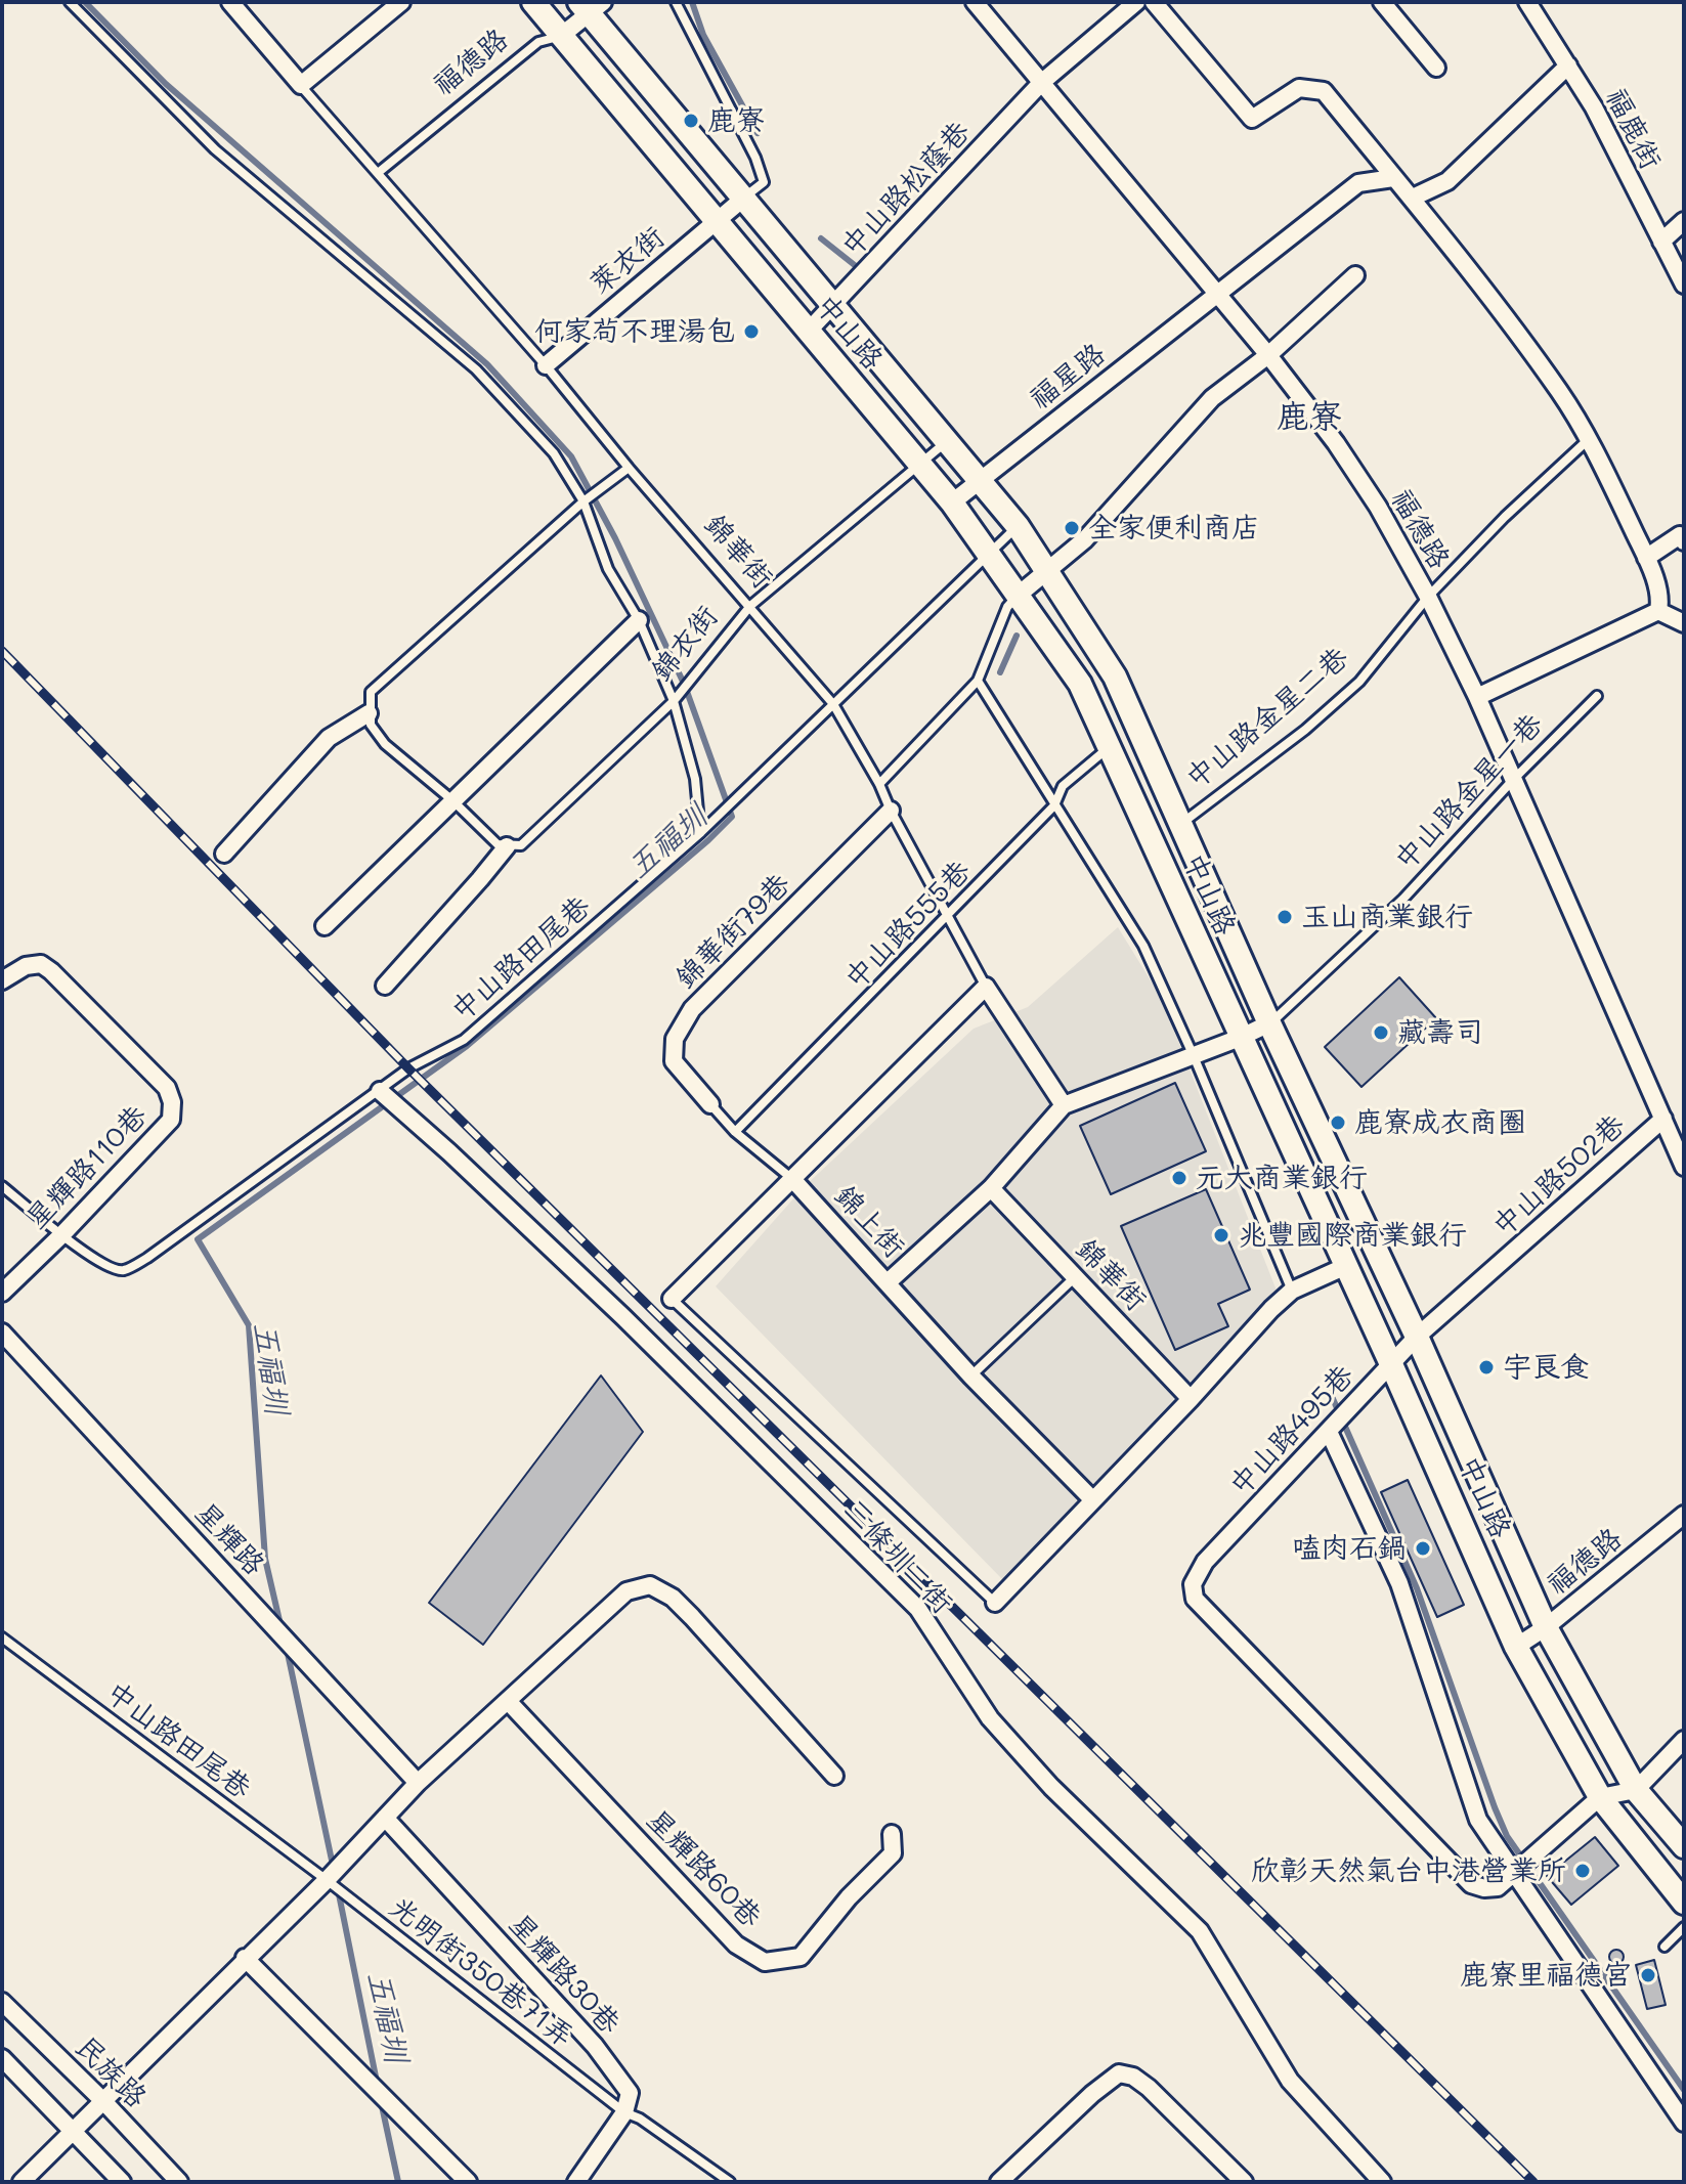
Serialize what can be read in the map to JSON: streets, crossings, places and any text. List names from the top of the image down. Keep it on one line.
{"streets":{"street":["福德路","福鹿街","中山路松蔭巷","萊衣街","中山路","福星路","錦華街","錦衣街","錦華街79巷","星輝路110巷","中山路502巷","錦上街","中山路495巷","星輝路","三條圳二街","星輝路60巷","星輝路30巷","民族路"],"lane":["中山路金星二巷","中山路金星一巷","中山路555巷","中山路田尾巷","光明街350巷71弄"]},"crossings":[["福德路","中山路松蔭巷"],["福德路","中山路"],["福德路","福星路"],["福德路","錦華街"],["福德路","中山路金星二巷"],["福德路","中山路金星一巷"],["福德路","中山路502巷"],["中山路松蔭巷","中山路"],["萊衣街","中山路"],["萊衣街","錦華街"],["中山路","福星路"],["中山路","錦衣街"],["中山路","中山路金星二巷"],["中山路","中山路金星一巷"],["中山路","中山路555巷"],["中山路","中山路田尾巷"],["中山路","中山路502巷"],["中山路","中山路495巷"],["錦華街","錦衣街"],["錦華街","中山路555巷"],["錦華街","錦華街79巷"],["錦華街","中山路田尾巷"],["錦華街","錦上街"],["中山路田尾巷","星輝路110巷"],["中山路田尾巷","三條圳二街"],["中山路田尾巷","光明街350巷71弄"],["中山路502巷","中山路495巷"],["光明街350巷71弄","星輝路30巷"]],"districts":["鹿寮"],"water":["五福圳"],"places":["鹿寮","何家茍不理湯包","全家便利商店","玉山商業銀行","藏壽司","鹿寮成衣商圈","元大商業銀行","兆豐國際商業銀行","宇良食","嗑肉石鍋","欣彰天然氣台中港營業所","鹿寮里福德宮"]}
